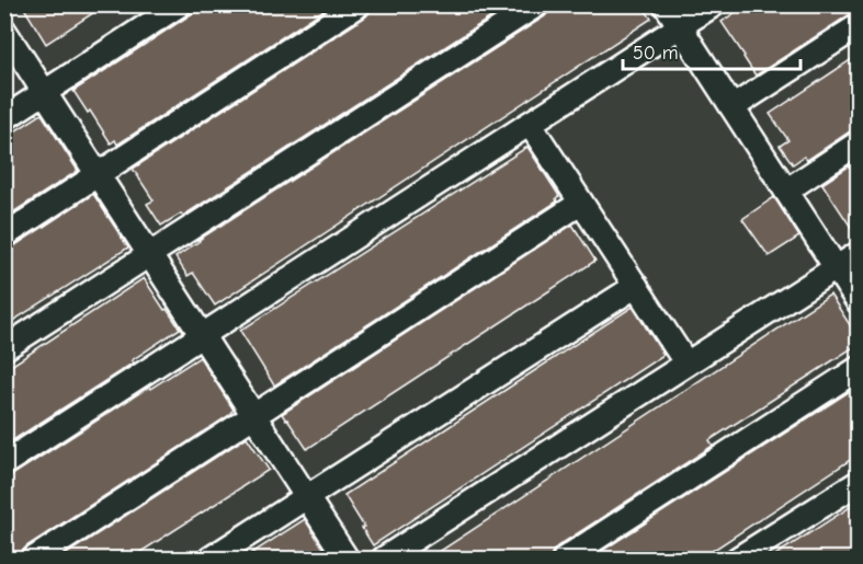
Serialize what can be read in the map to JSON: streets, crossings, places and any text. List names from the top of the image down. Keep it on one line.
{"scale_bar":"50 m"}
